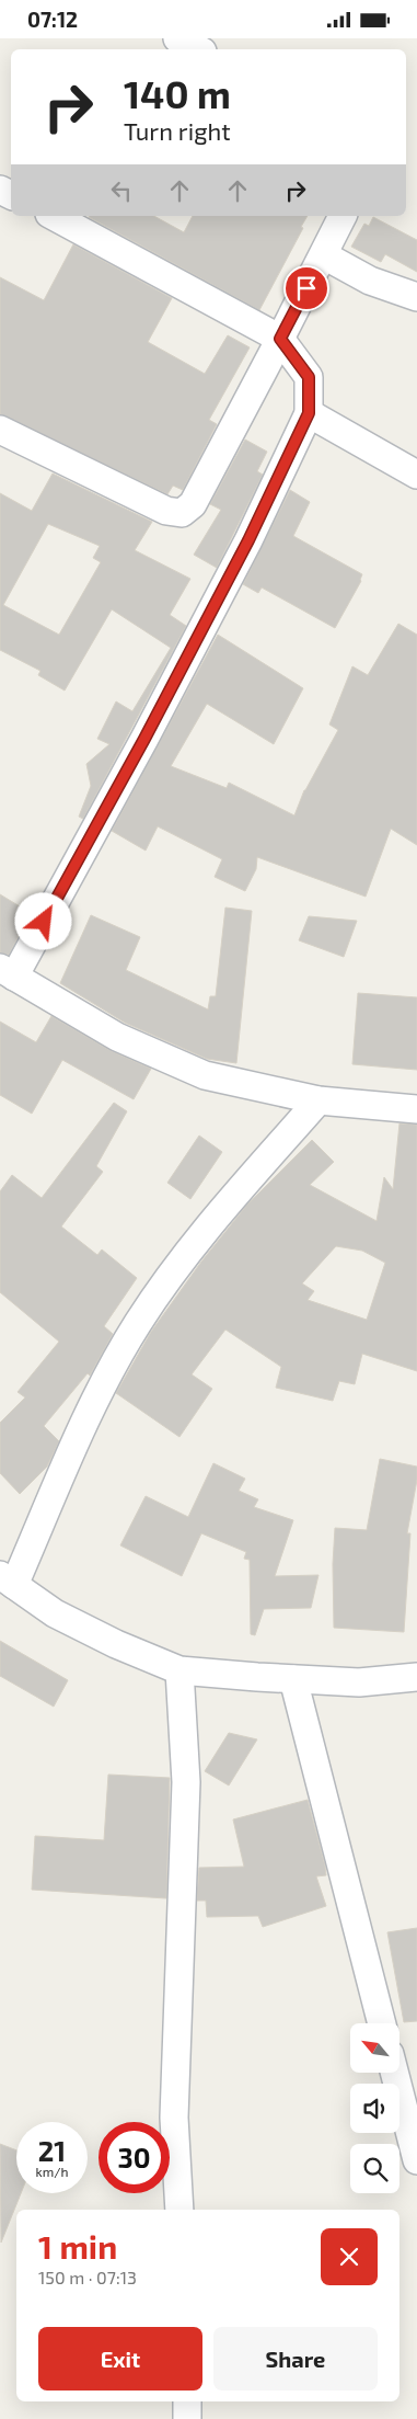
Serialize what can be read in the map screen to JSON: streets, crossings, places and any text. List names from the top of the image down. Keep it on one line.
{"north":"top left","page":{"status":"07:12","turn":["140 m","Turn right"],"speed":"21 km/h","limit":"30","heading":["1 min","150 m · 07:13"],"buttons":["Exit","Share"]}}
